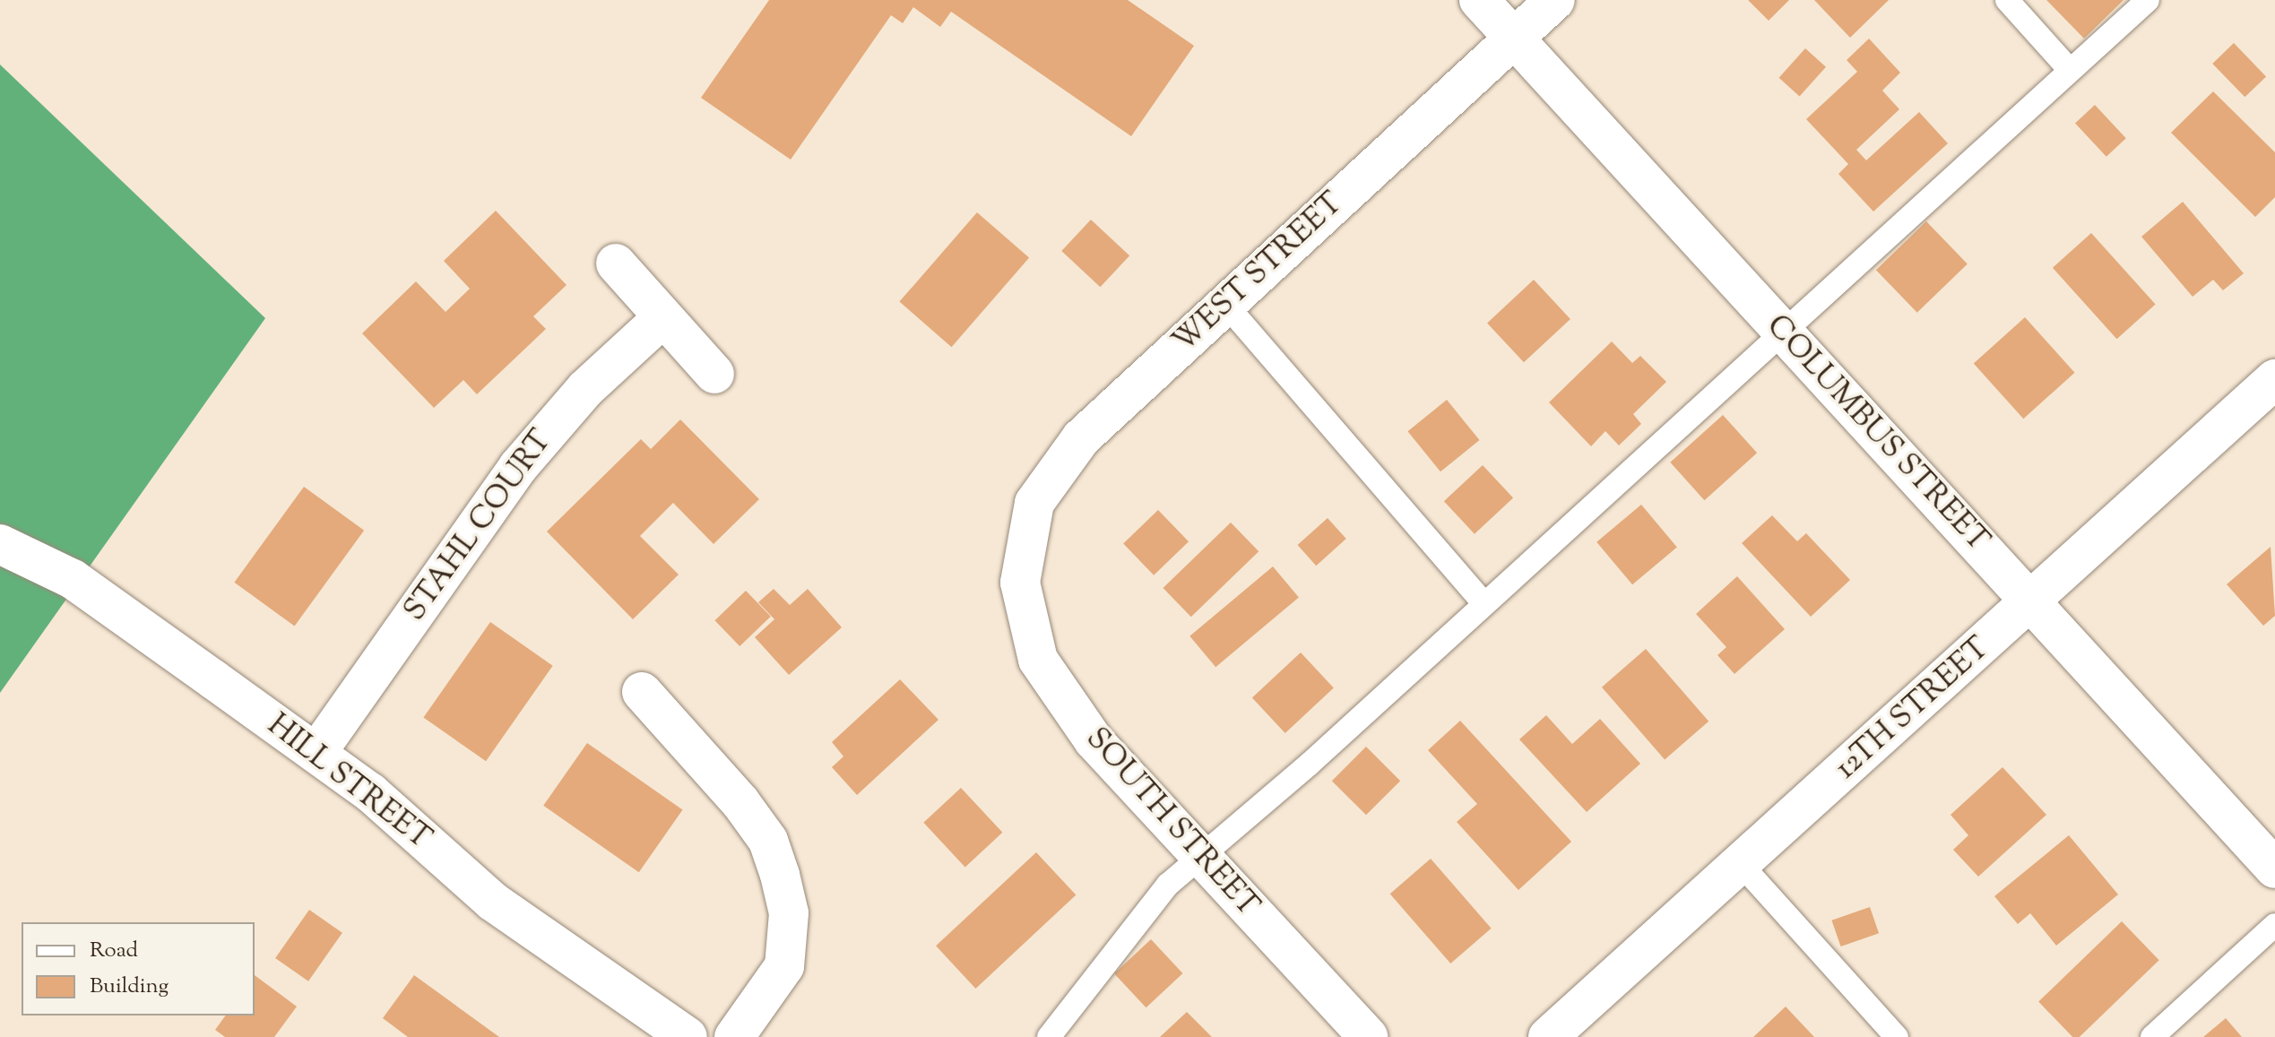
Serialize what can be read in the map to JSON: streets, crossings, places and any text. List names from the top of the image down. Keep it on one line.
{"streets":{"street":["WEST STREET","COLUMBUS STREET","STAHL COURT","12TH STREET","HILL STREET","SOUTH STREET"]},"crossings":[["WEST STREET","COLUMBUS STREET"],["WEST STREET","SOUTH STREET"],["COLUMBUS STREET","12TH STREET"],["STAHL COURT","HILL STREET"]],"legend":["Road","Building"]}
